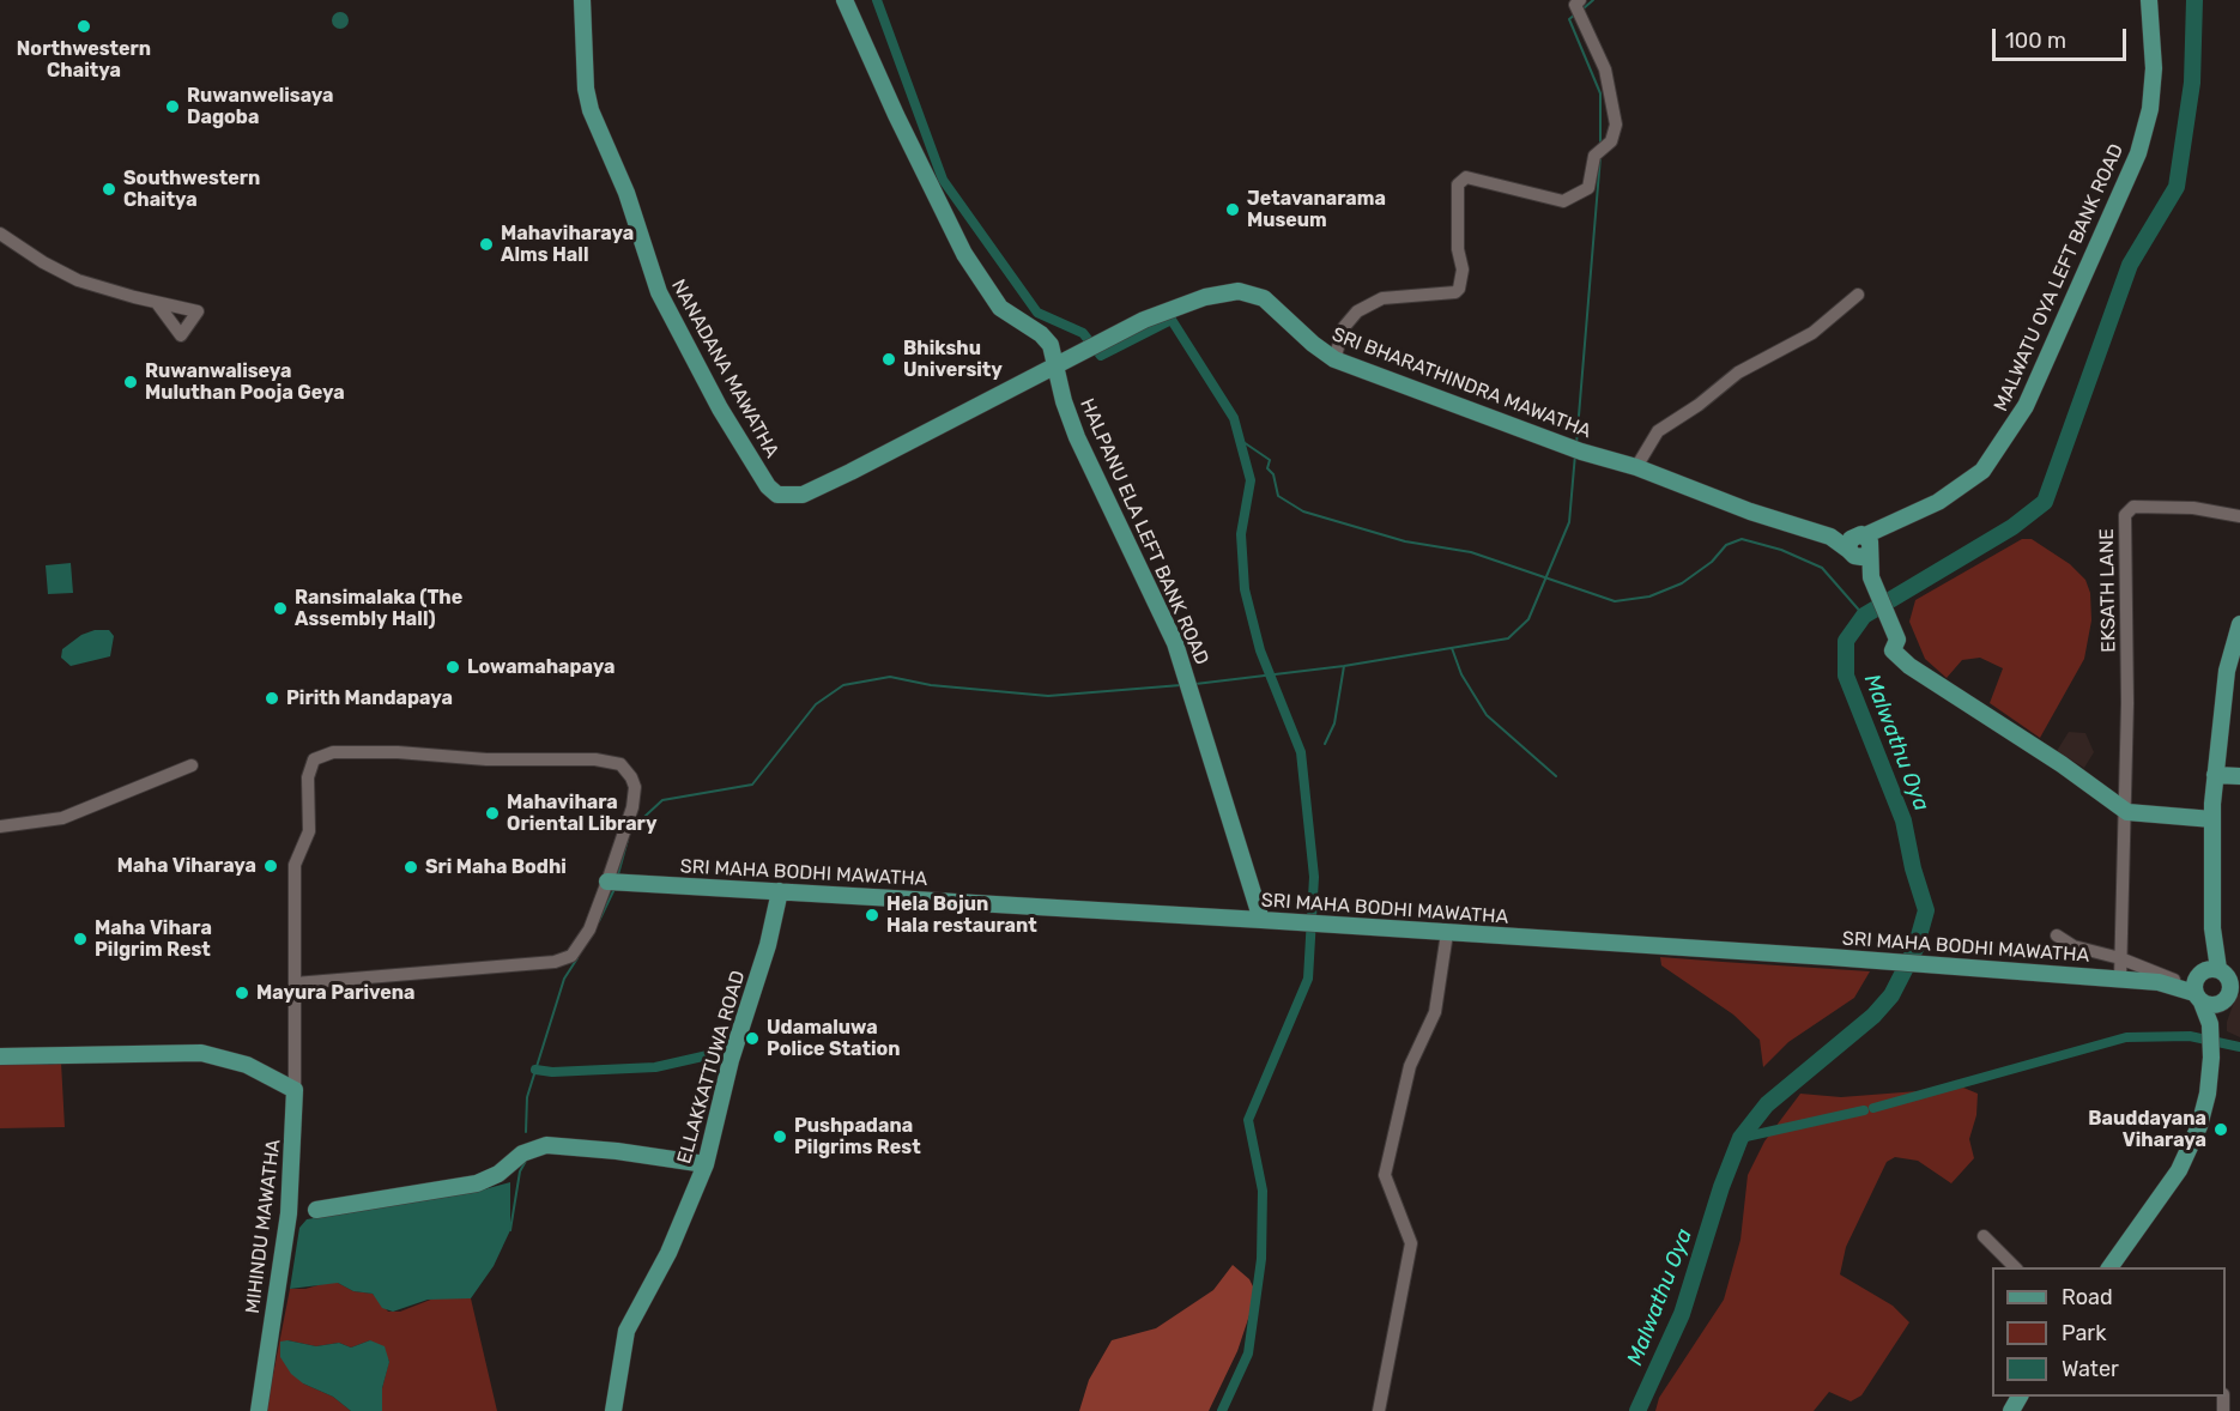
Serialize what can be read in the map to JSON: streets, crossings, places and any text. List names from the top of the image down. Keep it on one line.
{"streets":{"main road":["MALWATU OYA LEFT BANK ROAD","NANADANA MAWATHA","SRI BHARATHINDRA MAWATHA","HALPANU ELA LEFT BANK ROAD","SRI MAHA BODHI MAWATHA","ELLAKKATTUWA ROAD","MIHINDU MAWATHA"],"street":["EKSATH LANE"]},"crossings":[["MALWATU OYA LEFT BANK ROAD","SRI BHARATHINDRA MAWATHA"],["NANADANA MAWATHA","SRI BHARATHINDRA MAWATHA"],["NANADANA MAWATHA","HALPANU ELA LEFT BANK ROAD"],["SRI BHARATHINDRA MAWATHA","HALPANU ELA LEFT BANK ROAD"],["HALPANU ELA LEFT BANK ROAD","SRI MAHA BODHI MAWATHA"],["SRI MAHA BODHI MAWATHA","ELLAKKATTUWA ROAD"]],"water":["Malwathu Oya"],"places":["Northwestern Chaitya","Ruwanwelisaya Dagoba","Southwestern Chaitya","Jetavanarama Museum","Mahaviharaya Alms Hall","Bhikshu University","Ruwanwaliseya Muluthan Pooja Geya","Ransimalaka (The Assembly Hall)","Lowamahapaya","Pirith Mandapaya","Mahavihara Oriental Library","Maha Viharaya","Sri Maha Bodhi","Hela Bojun Hala restaurant","Maha Vihara Pilgrim Rest","Mayura Parivena","Udamaluwa Police Station","Bauddayana Viharaya","Pushpadana Pilgrims Rest"],"legend":["Road","Park","Water"],"scale_bar":"100 m"}
